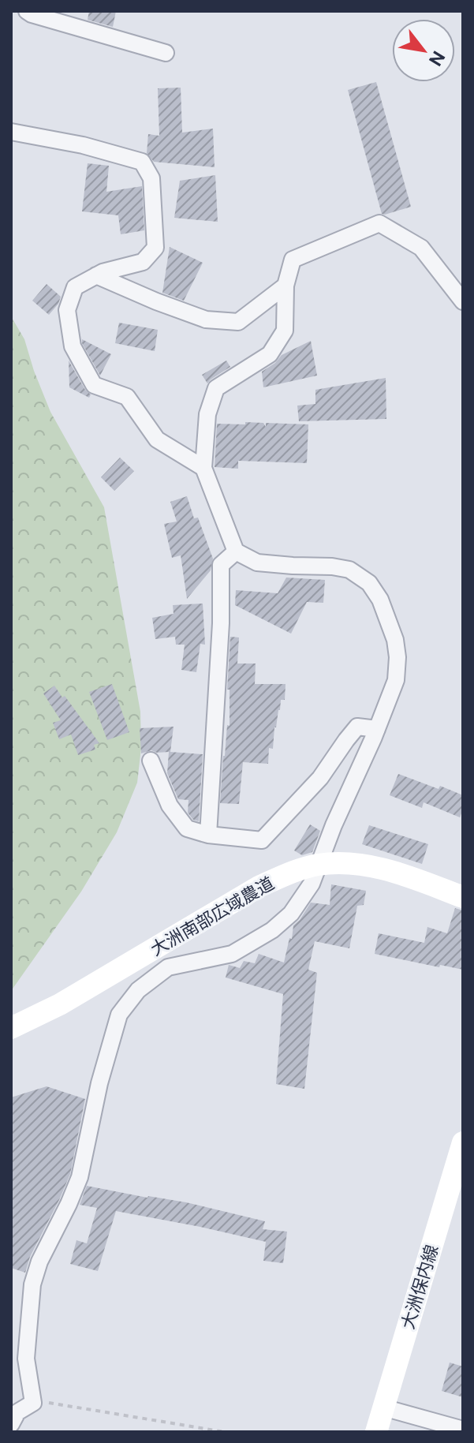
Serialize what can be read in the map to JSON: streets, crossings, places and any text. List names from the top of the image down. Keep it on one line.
{"streets":{"street":["大洲南部広域農道","大洲保内線"]},"north":"bottom right"}
